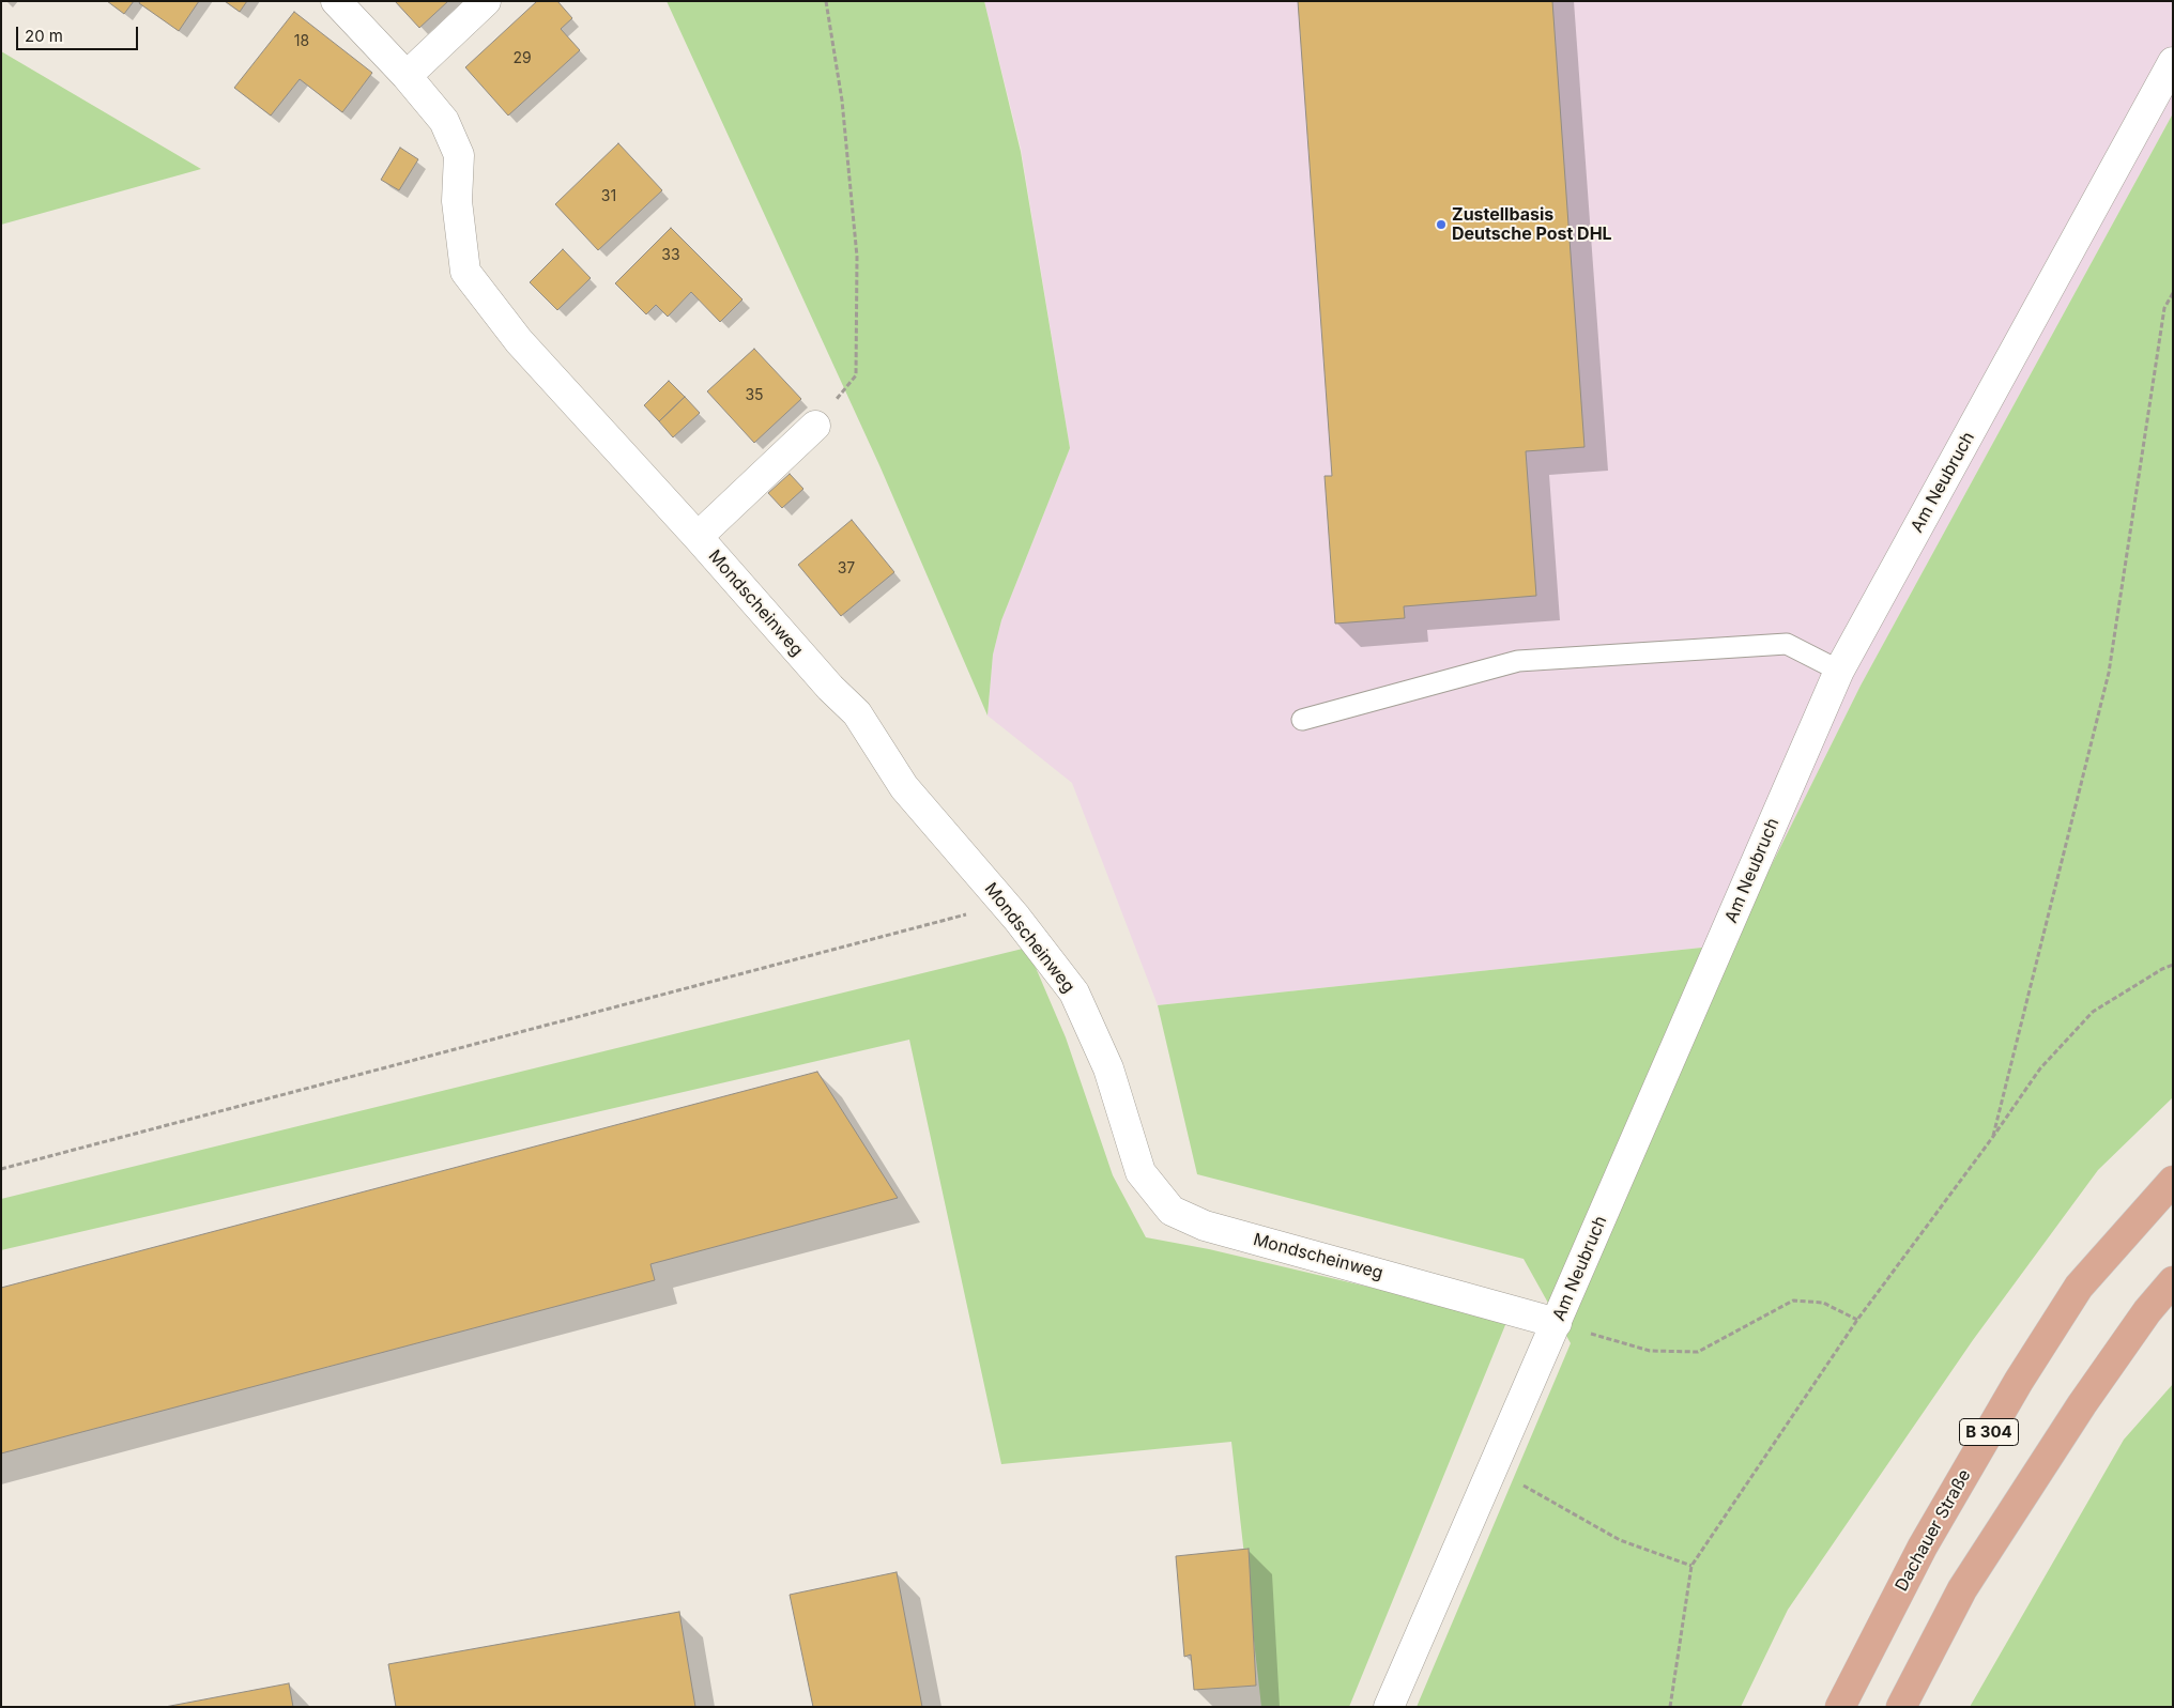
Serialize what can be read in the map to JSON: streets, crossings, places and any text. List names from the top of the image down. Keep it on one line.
{"streets":{"main road":["B 304","Dachauer Straße"],"street":["Am Neubruch","Mondscheinweg"]},"crossings":[["Am Neubruch","Mondscheinweg"]],"places":["Zustellbasis Deutsche Post DHL"],"house_numbers":["18","29","31","33","35","37"],"scale_bar":"20 m"}
